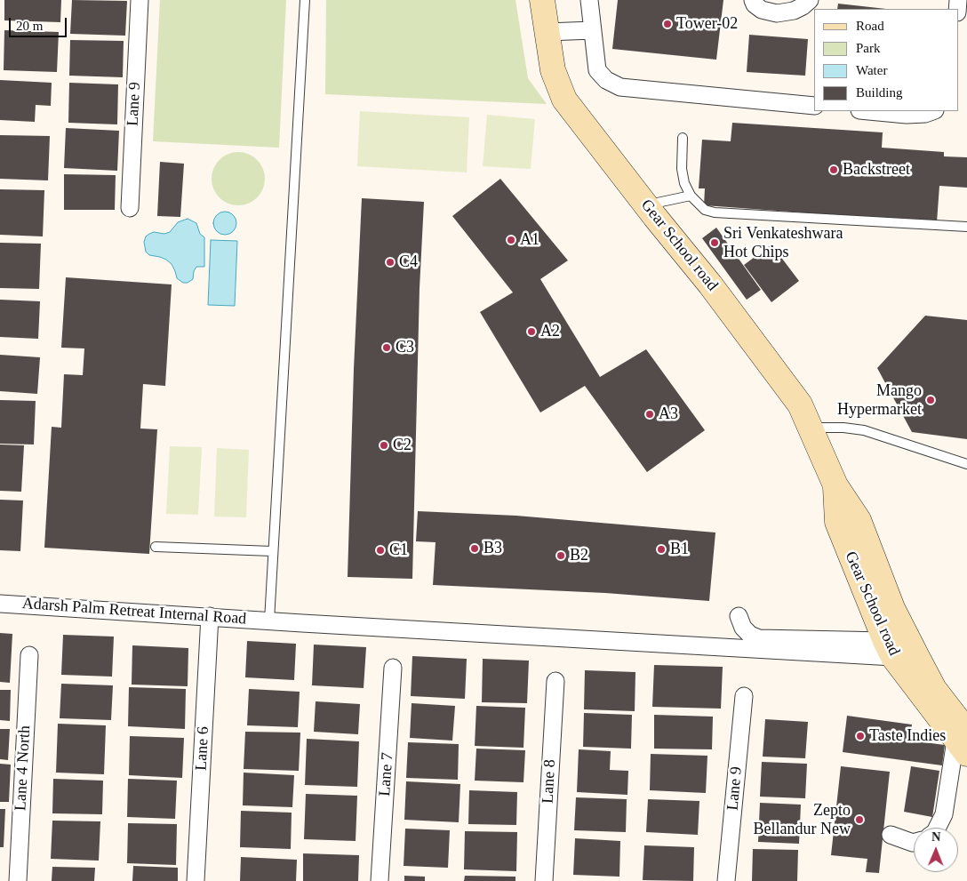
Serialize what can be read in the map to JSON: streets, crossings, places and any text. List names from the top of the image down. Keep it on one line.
{"streets":{"main road":["Gear School road"],"street":["Lane 9","Adarsh Palm Retreat Internal Road","Lane 6","Lane 4 North","Lane 7","Lane 8"]},"crossings":[["Gear School road","Adarsh Palm Retreat Internal Road"],["Adarsh Palm Retreat Internal Road","Lane 6"]],"places":["Tower-02","Backstreet","A1","Sri Venkateshwara Hot Chips","C4","A2","C3","Mango Hypermarket","A3","C2","B3","B1","C1","B2","Taste Indies","Zepto Bellandur New"],"legend":["Road","Park","Water","Building"],"scale_bar":"20 m","north":"top"}
